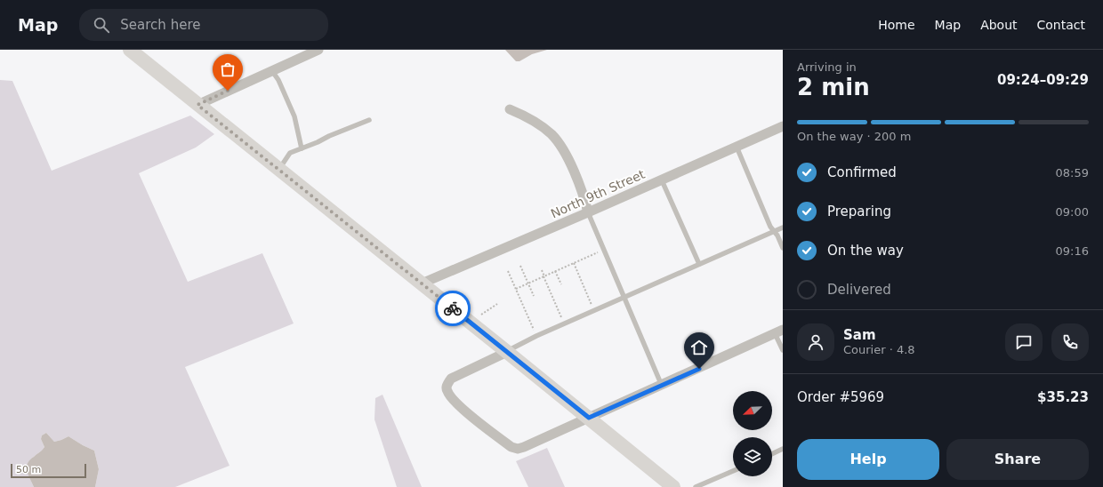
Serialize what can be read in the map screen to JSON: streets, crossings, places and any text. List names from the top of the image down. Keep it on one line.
{"streets":{"street":["North 9th Street"]},"scale_bar":"50 m","north":"bottom left","page":{"header":"Map","search":"Search here","nav":["Home","Map","About","Contact"],"heading":["2 min","Arriving in","09:24–09:29"],"panel":["Sam","Courier · 4.8","Order #5969","$35.23"],"bar":"On the way · 200 m","list":[["Confirmed","08:59"],["Preparing","09:00"],["On the way","09:16"],"Delivered"],"buttons":["Help","Share"],"scale":"50 m"}}
